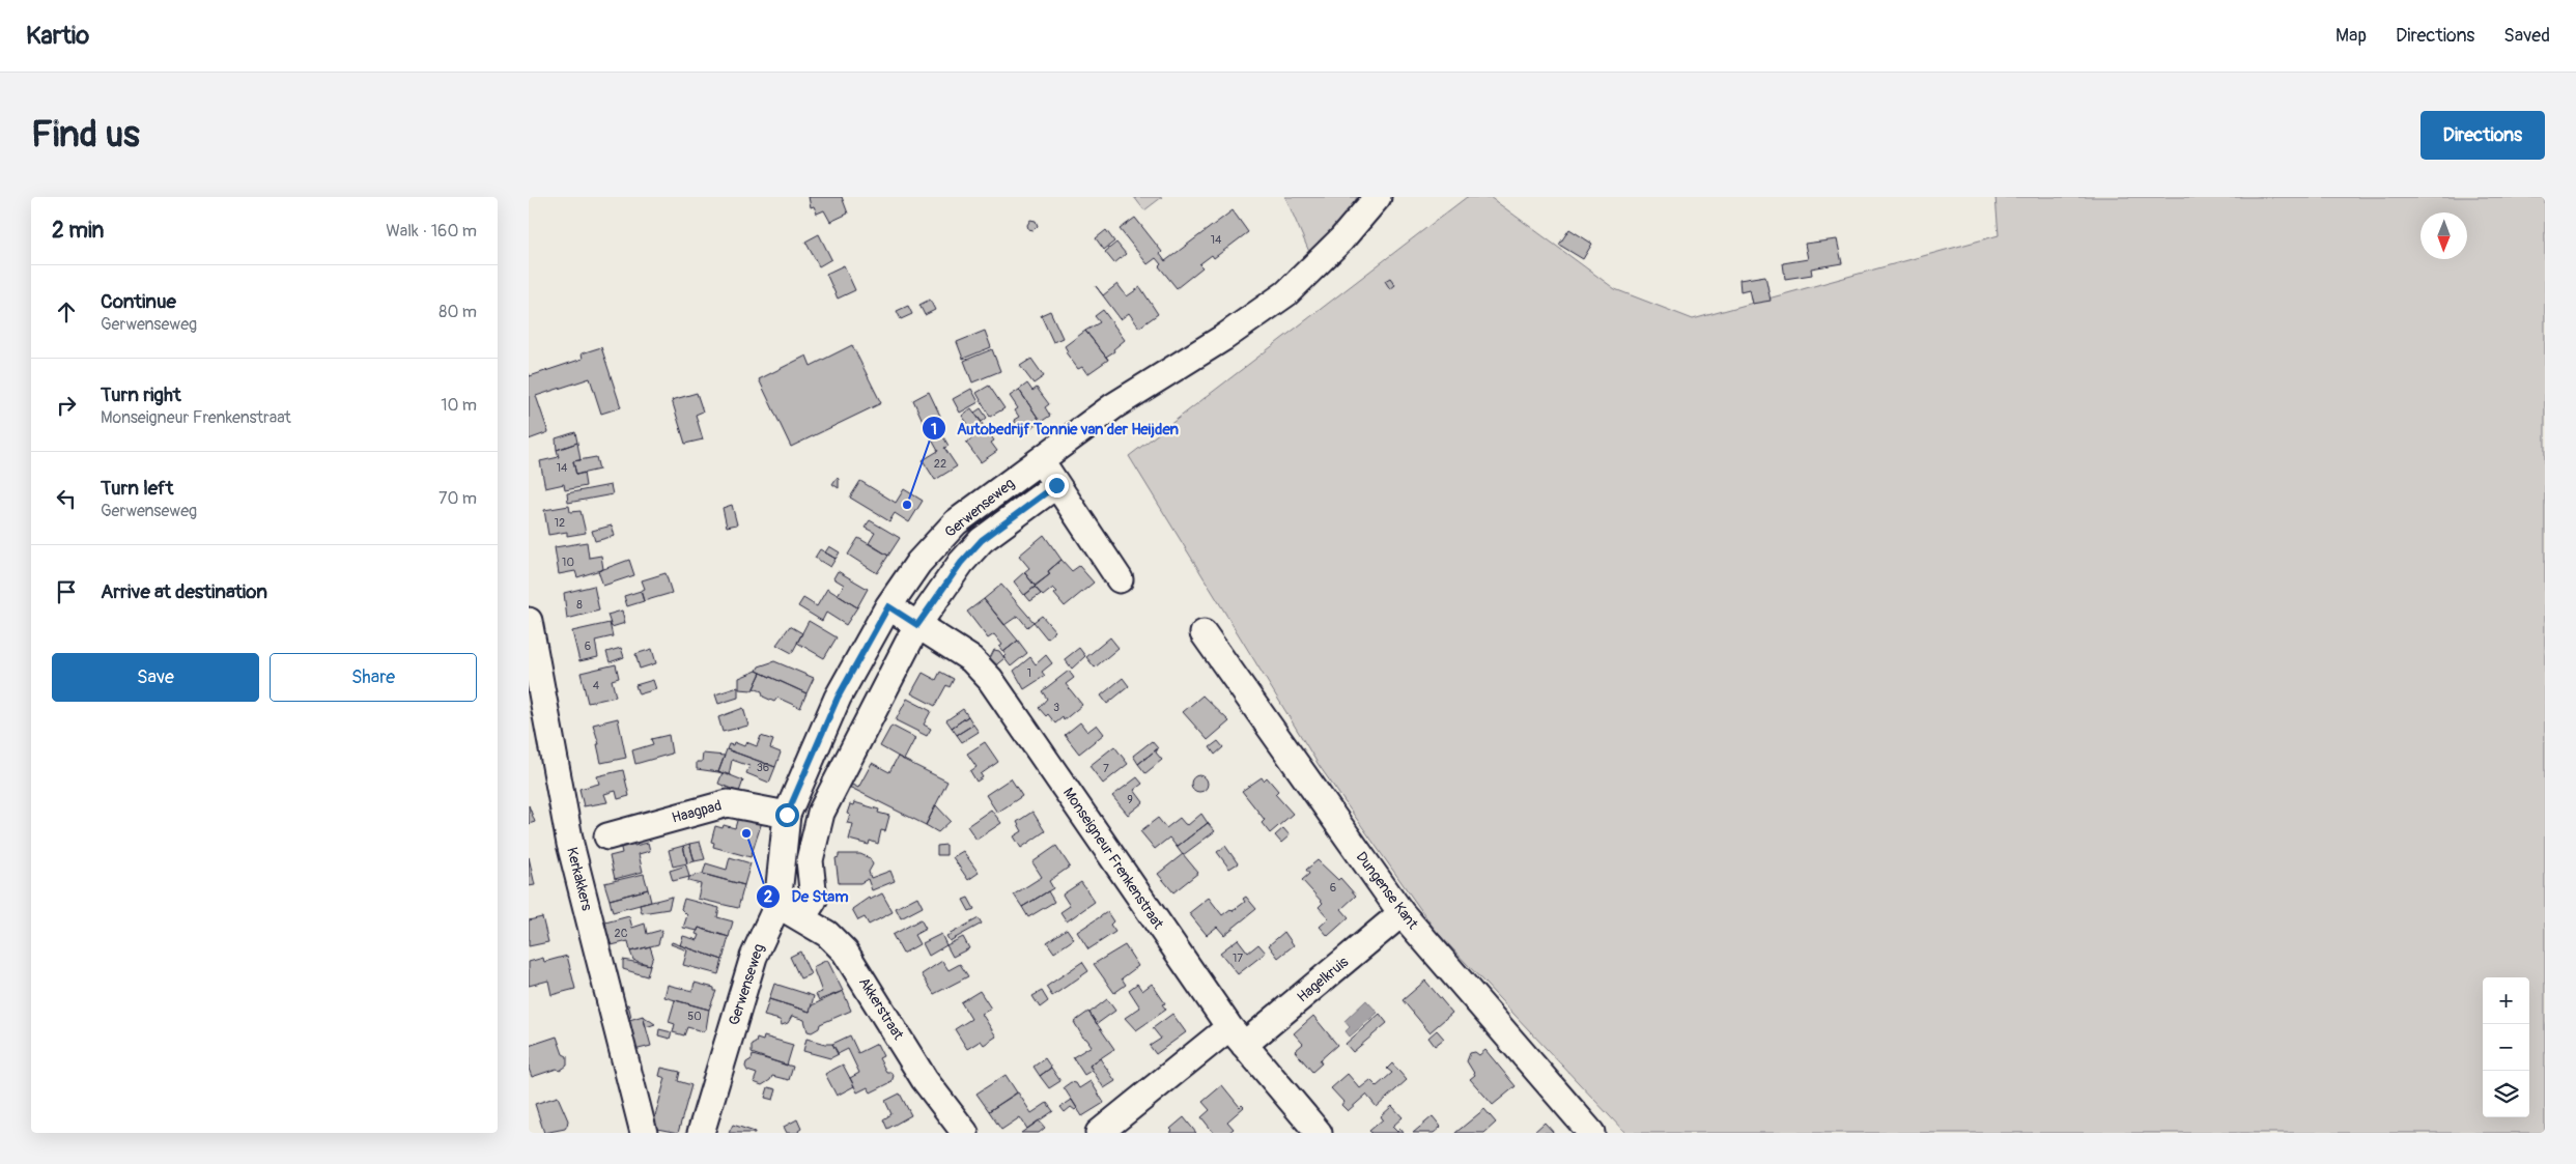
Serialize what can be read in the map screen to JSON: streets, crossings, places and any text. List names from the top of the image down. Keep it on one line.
{"streets":{"street":["Gerwenseweg","Haagpad","Monseigneur Frenkenstraat","Kerkakkers","Dungense Kant","Hagelkruis","Akkerstraat"]},"crossings":[["Gerwenseweg","Haagpad"],["Gerwenseweg","Monseigneur Frenkenstraat"],["Gerwenseweg","Akkerstraat"],["Monseigneur Frenkenstraat","Hagelkruis"],["Dungense Kant","Hagelkruis"]],"places":["Autobedrijf Tonnie van der Heijden","De Stam"],"house_numbers":["14","22","14","12","10","8","6","1","4","3","36","7","9","6","2C","17","50"],"north":"bottom","page":{"header":"Kartio","nav":["Map","Directions","Saved"],"buttons":["Directions",["Save","Share"]],"title":"Find us","heading":["2 min","Walk · 160 m"],"list":[["Continue","Gerwenseweg","80 m"],["Turn right","Monseigneur Frenkenstraat","10 m"],["Turn left","Gerwenseweg","70 m"],"Arrive at destination"],"map_buttons":["+","−"]}}
